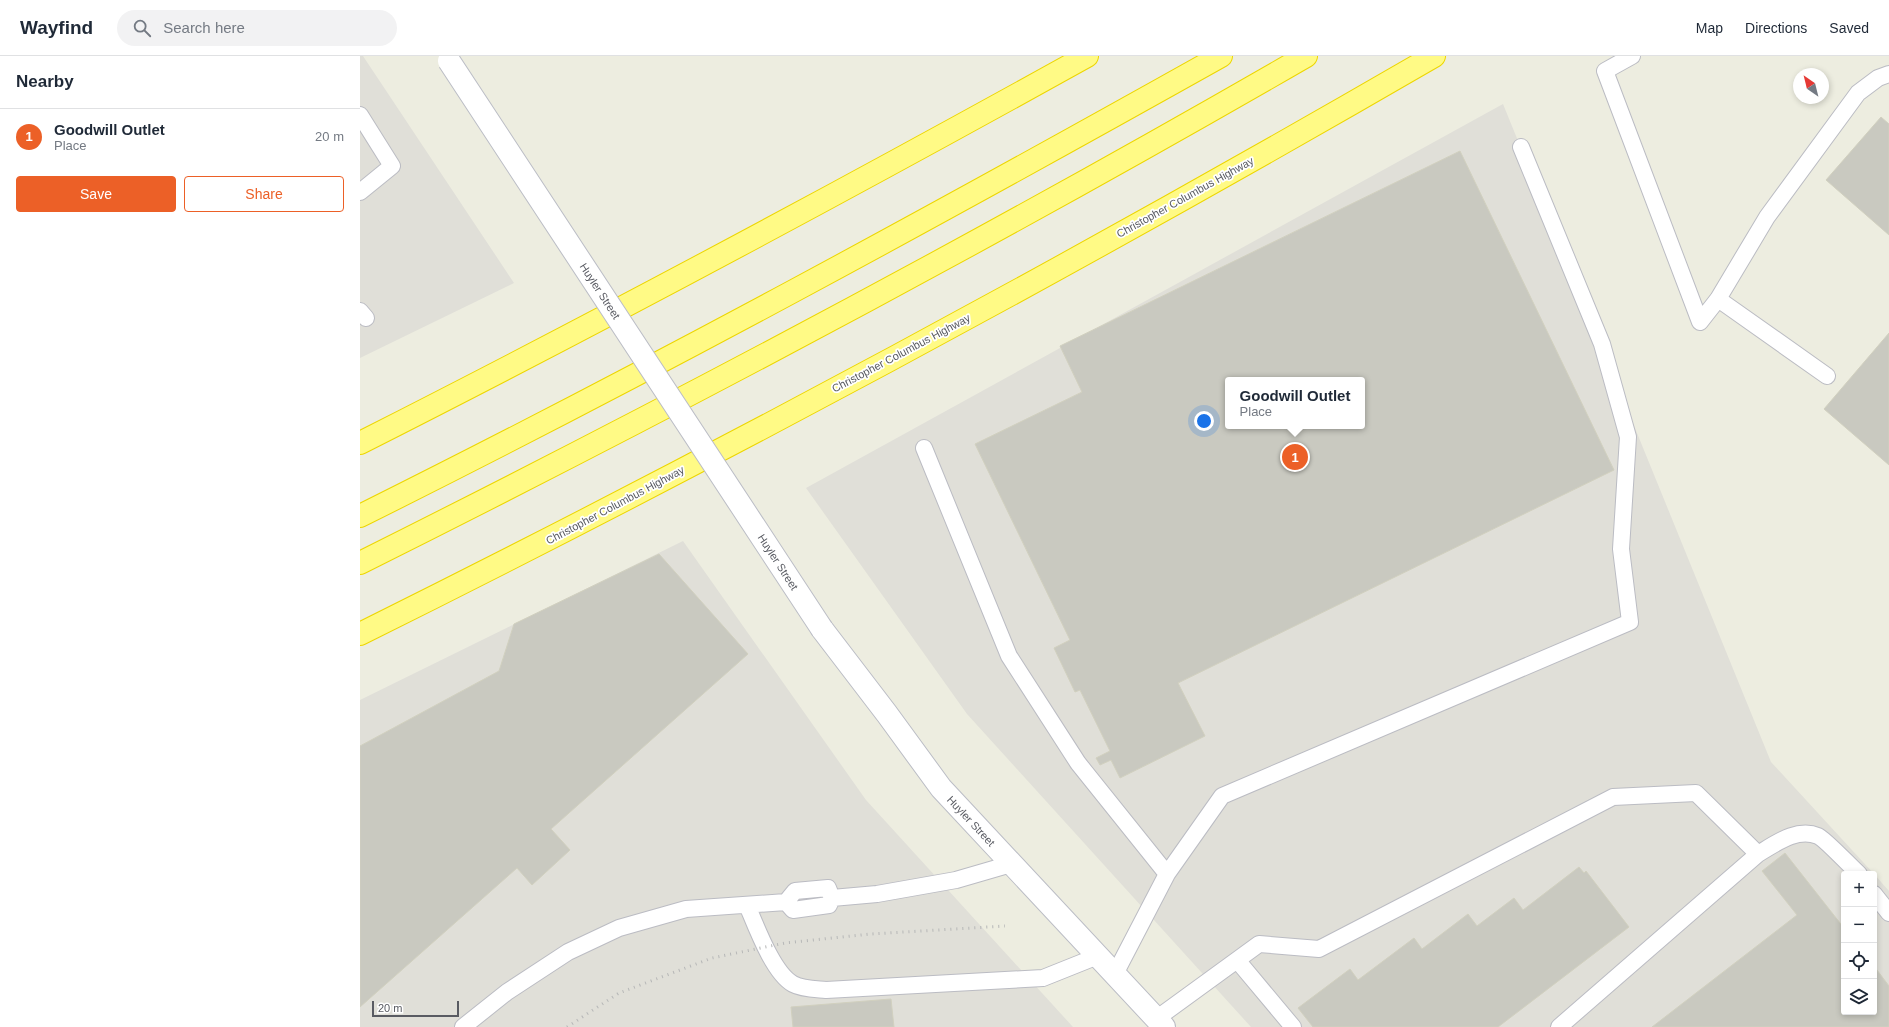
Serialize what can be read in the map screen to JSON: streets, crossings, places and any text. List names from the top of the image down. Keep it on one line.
{"streets":{"highway":["Christopher Columbus Highway"],"street":["Huyler Street"]},"scale_bar":"20 m","north":"top left","page":{"header":"Wayfind","search":"Search here","nav":["Map","Directions","Saved"],"heading":"Nearby","list":[{"mark":"1","name":"Goodwill Outlet","note":"Place","value":"20 m"}],"buttons":["Save","Share"],"popup":["Goodwill Outlet","Place"],"pins":"1","map_buttons":["+","−"],"scale":"20 m"}}
